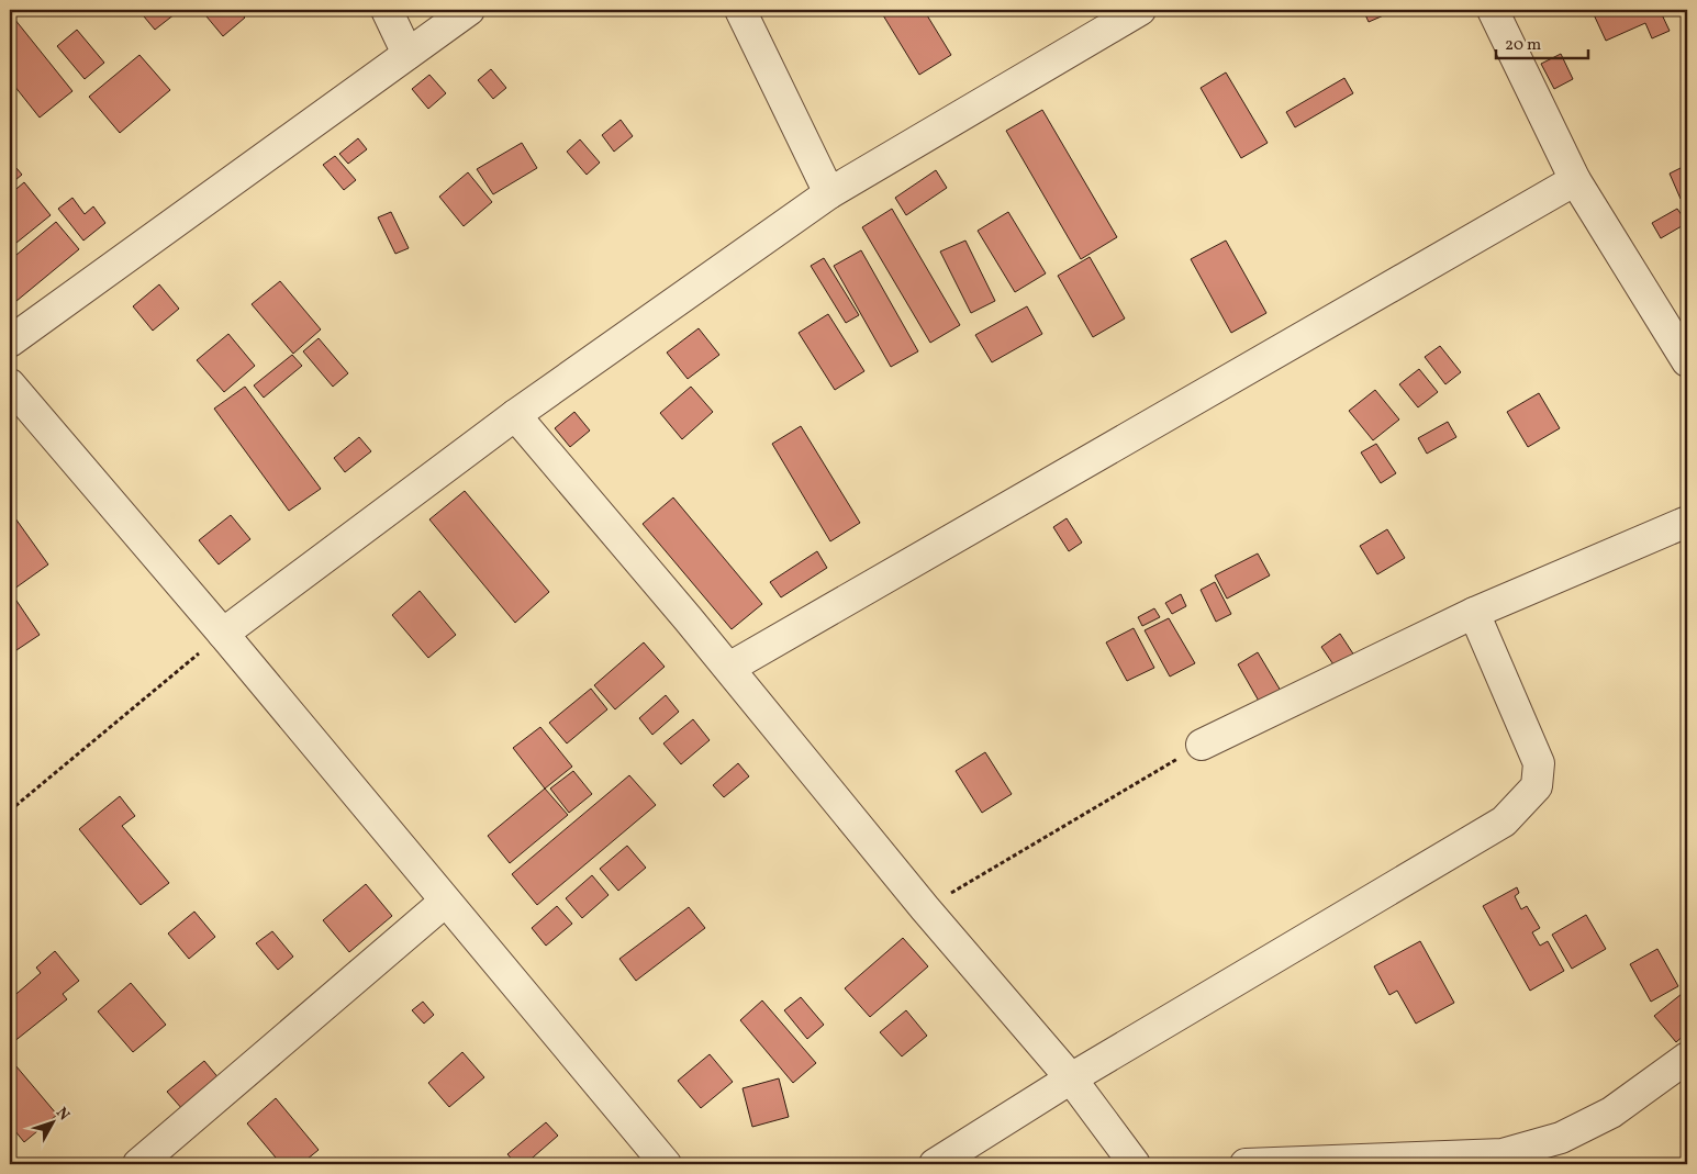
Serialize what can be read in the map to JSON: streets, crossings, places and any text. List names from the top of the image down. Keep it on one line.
{"scale_bar":"20 m","north":"top right"}
